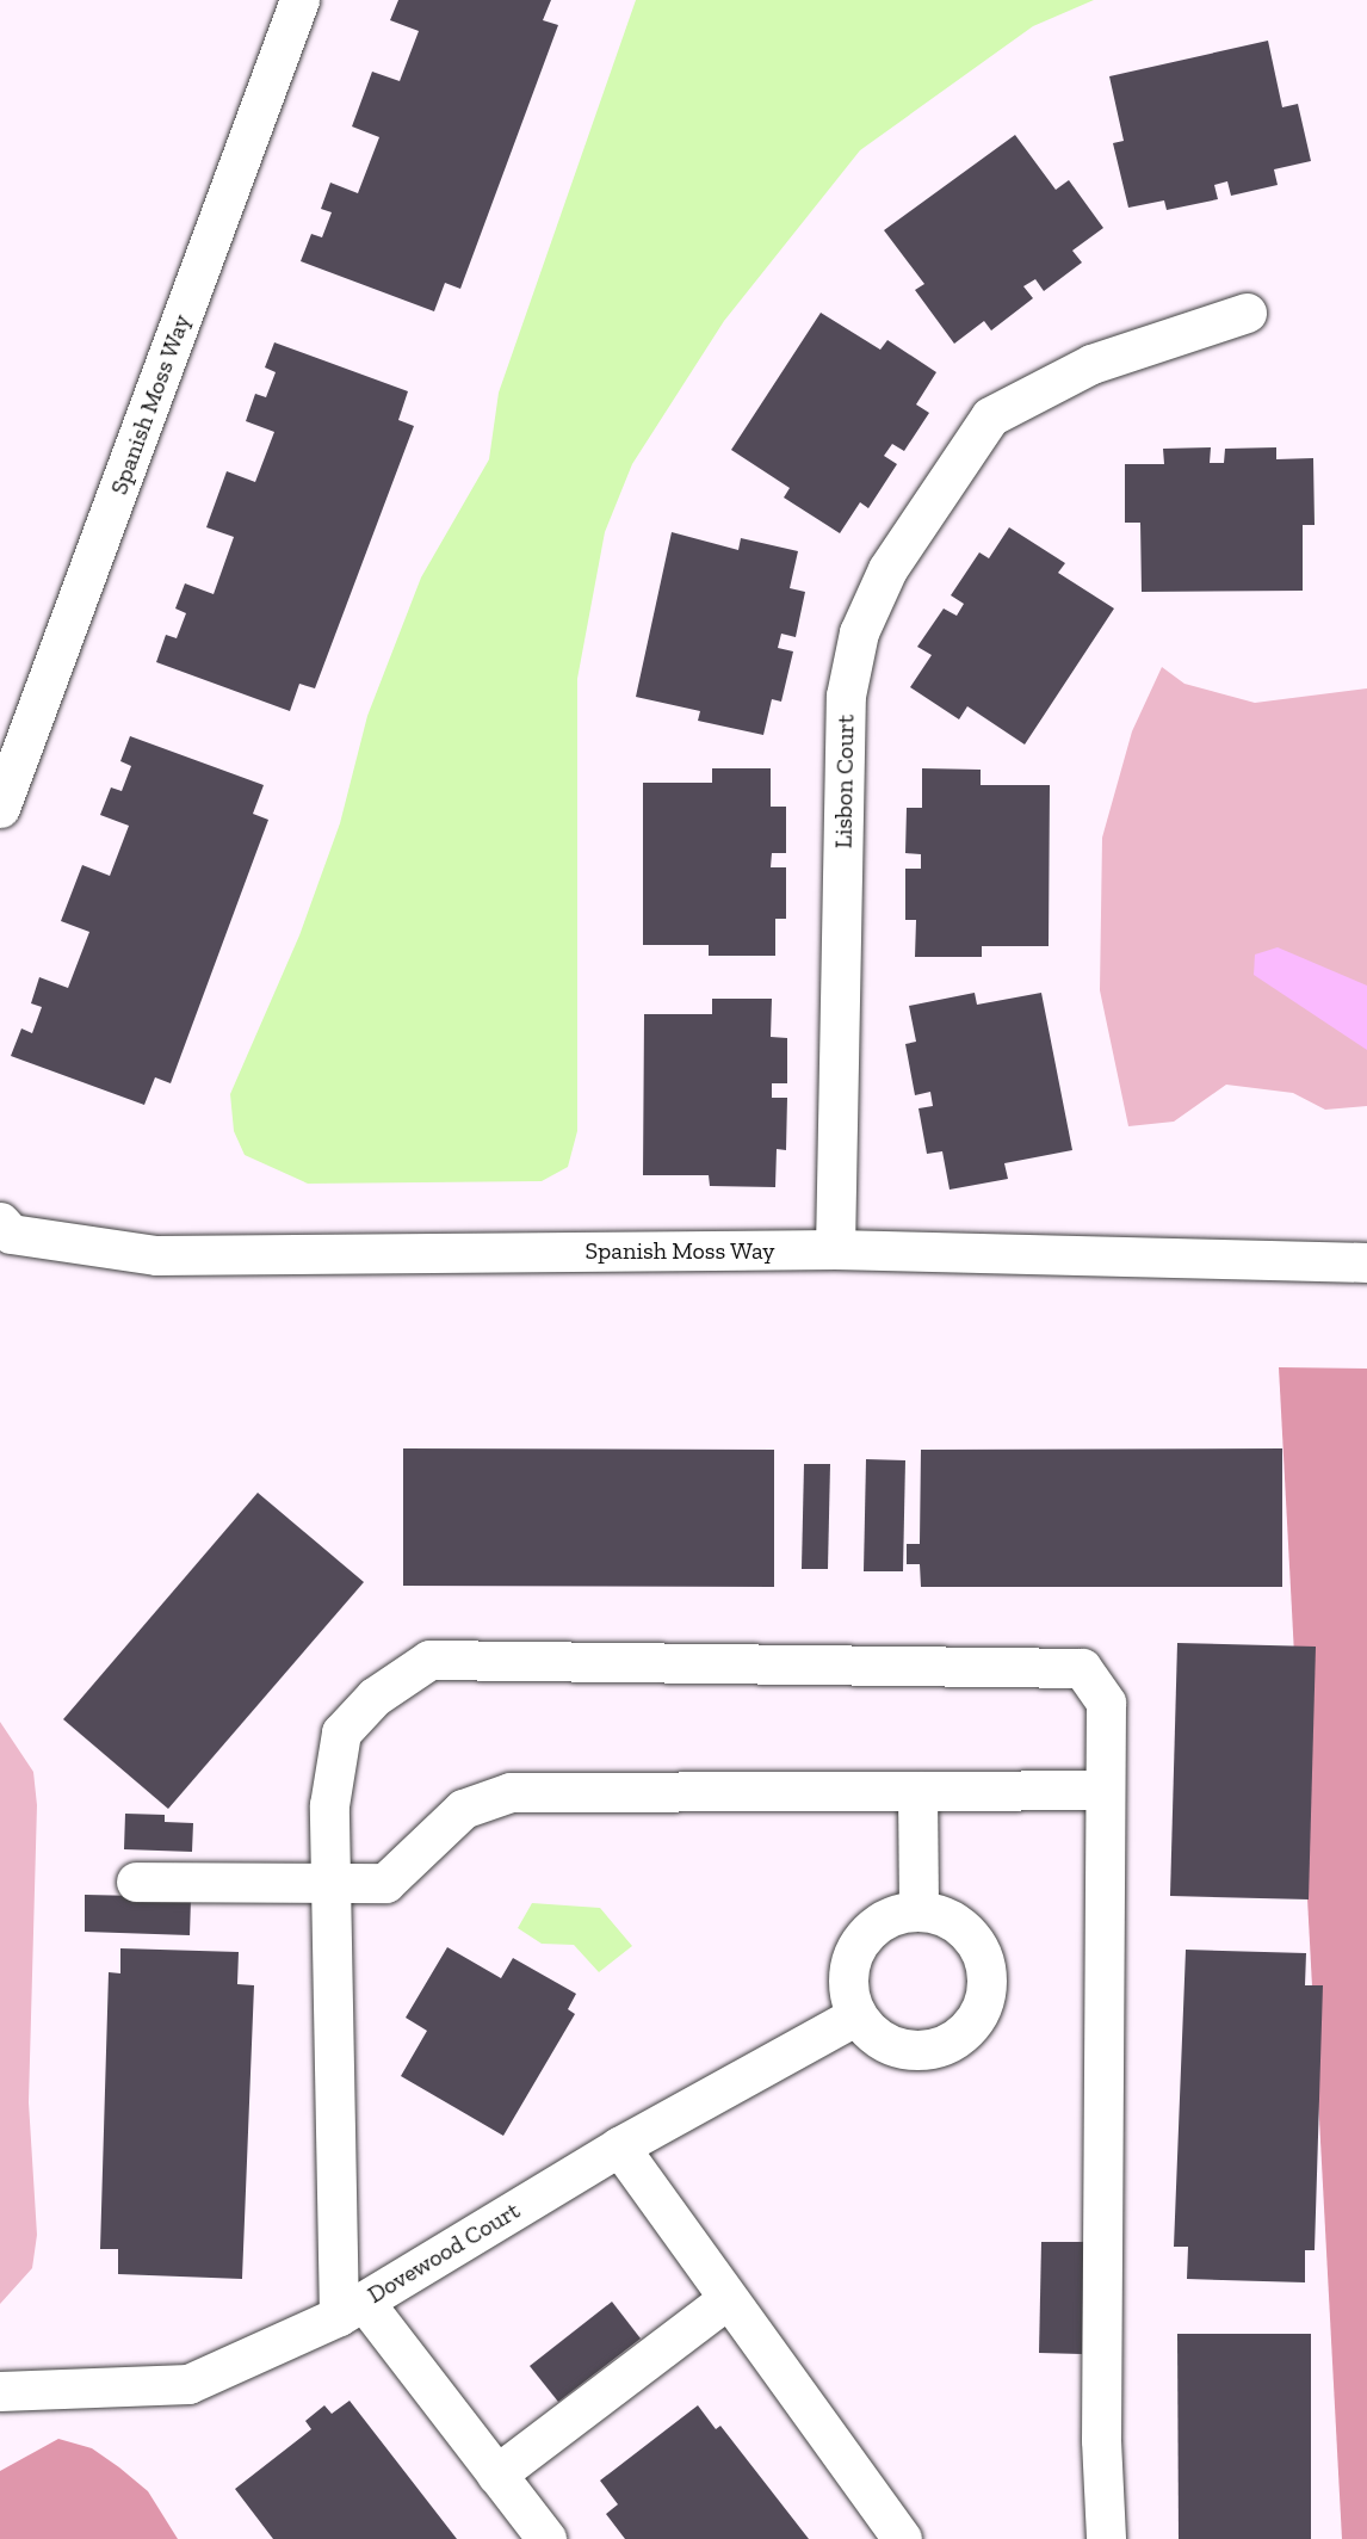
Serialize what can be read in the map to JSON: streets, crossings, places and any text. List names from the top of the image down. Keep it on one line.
{"streets":{"street":["Spanish Moss Way","Lisbon Court","Dovewood Court"]},"crossings":[["Spanish Moss Way","Lisbon Court"]]}
